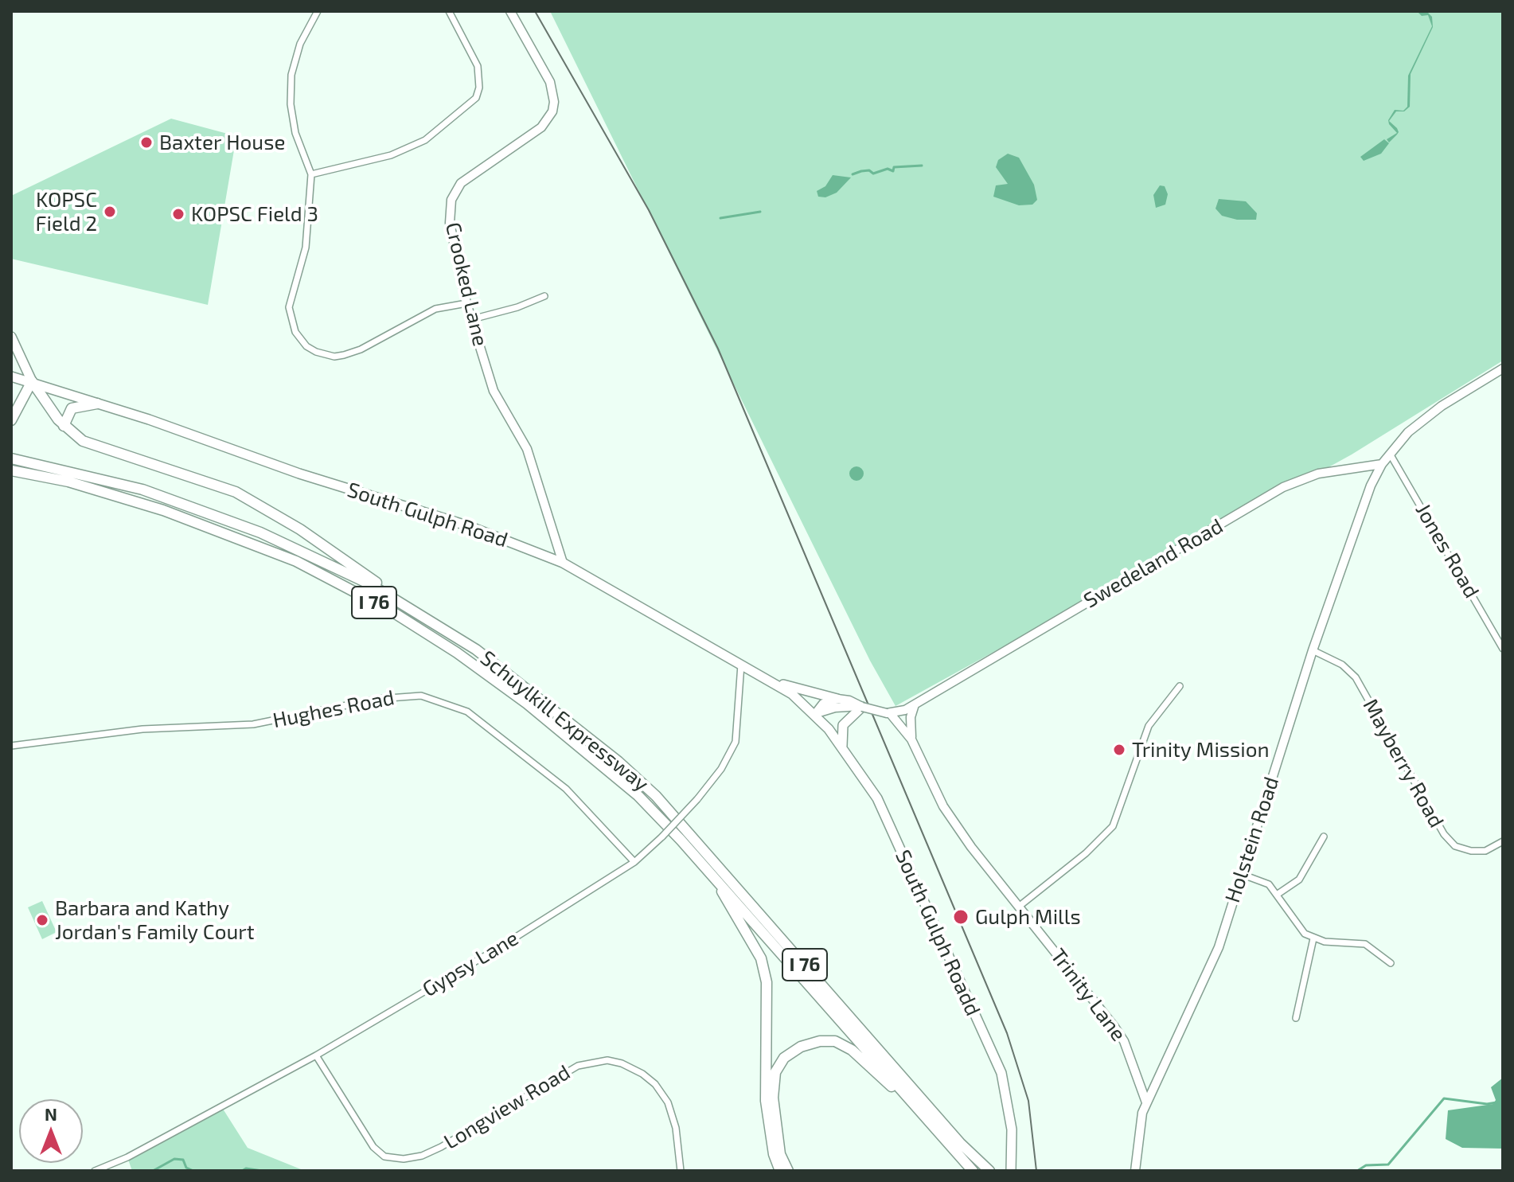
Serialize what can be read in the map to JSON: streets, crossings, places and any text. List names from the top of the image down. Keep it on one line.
{"streets":{"highway":["I 76","Schuylkill Expressway"],"main road":["Crooked Lane","South Gulph Road","Swedeland Road","Holstein Road","South Gulph Roadd","Trinity Lane"],"street":["Jones Road","Hughes Road","Mayberry Road","Gypsy Lane","Longview Road"]},"crossings":[["Crooked Lane","South Gulph Road"],["South Gulph Road","South Gulph Roadd"],["South Gulph Road","Gypsy Lane"],["Swedeland Road","Holstein Road"],["Swedeland Road","Trinity Lane"],["Hughes Road","Gypsy Lane"],["Mayberry Road","Holstein Road"],["Holstein Road","Trinity Lane"],["Gypsy Lane","Longview Road"]],"places":["Baxter House","KOPSC Field 2","KOPSC Field 3","Trinity Mission","Gulph Mills","Barbara and Kathy Jordan's Family Court"],"north":"top"}
